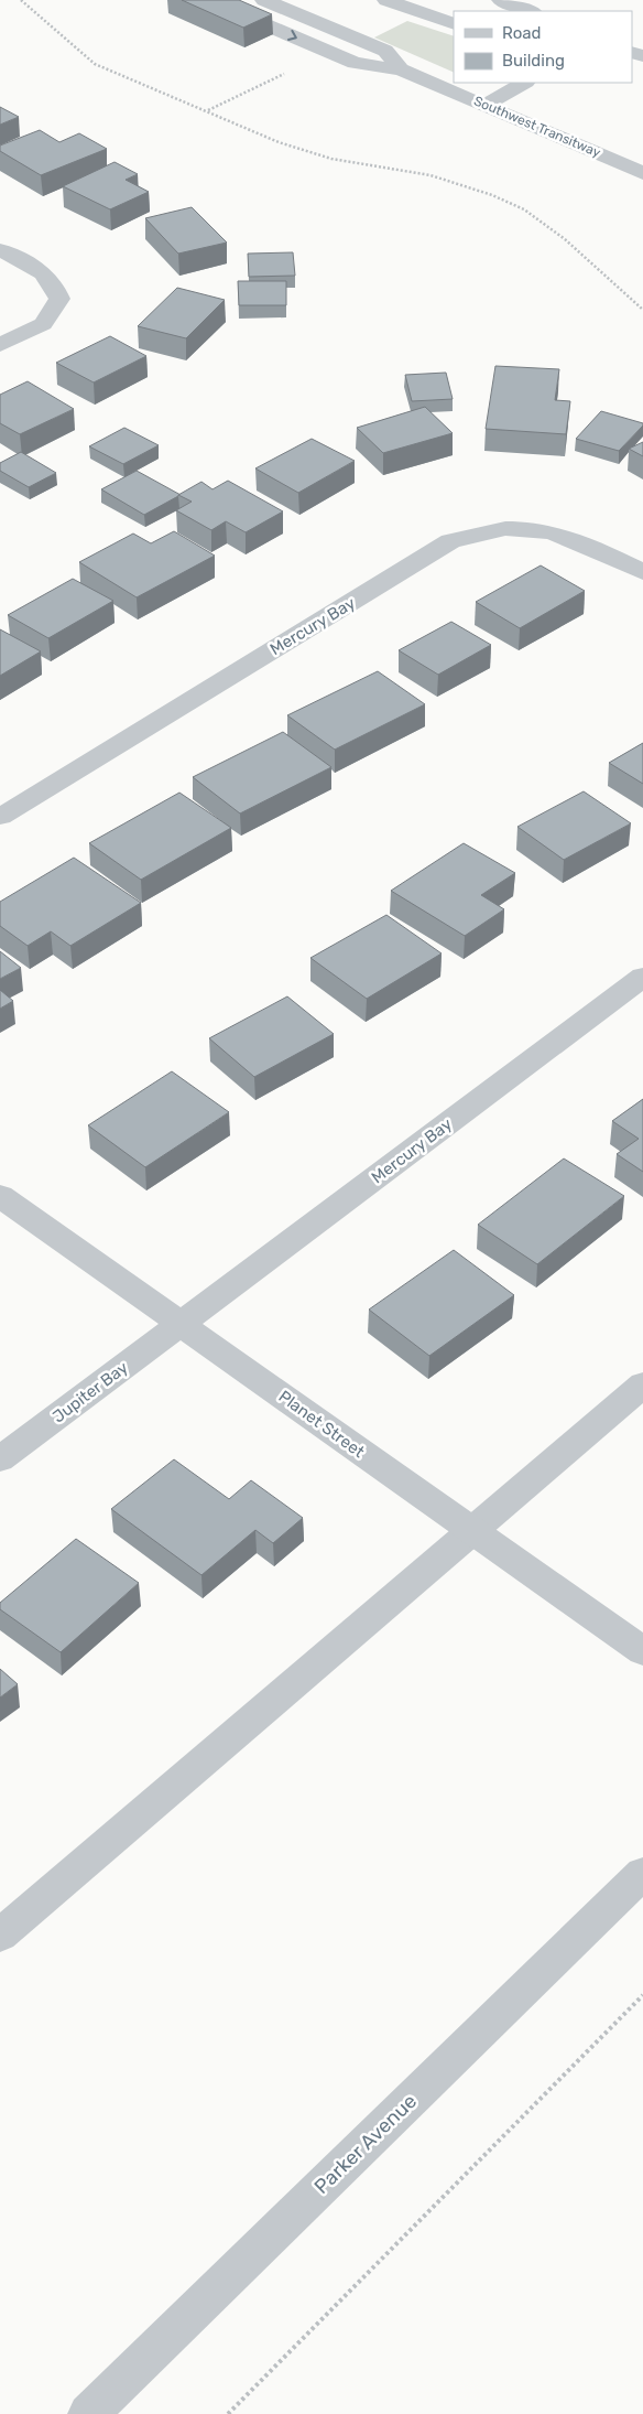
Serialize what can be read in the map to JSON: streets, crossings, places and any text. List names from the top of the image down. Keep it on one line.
{"streets":{"street":["Southwest Transitway","Mercury Bay","Jupiter Bay","Planet Street","Parker Avenue"]},"crossings":[["Mercury Bay","Jupiter Bay"],["Mercury Bay","Planet Street"],["Jupiter Bay","Planet Street"]],"legend":["Road","Building"]}
